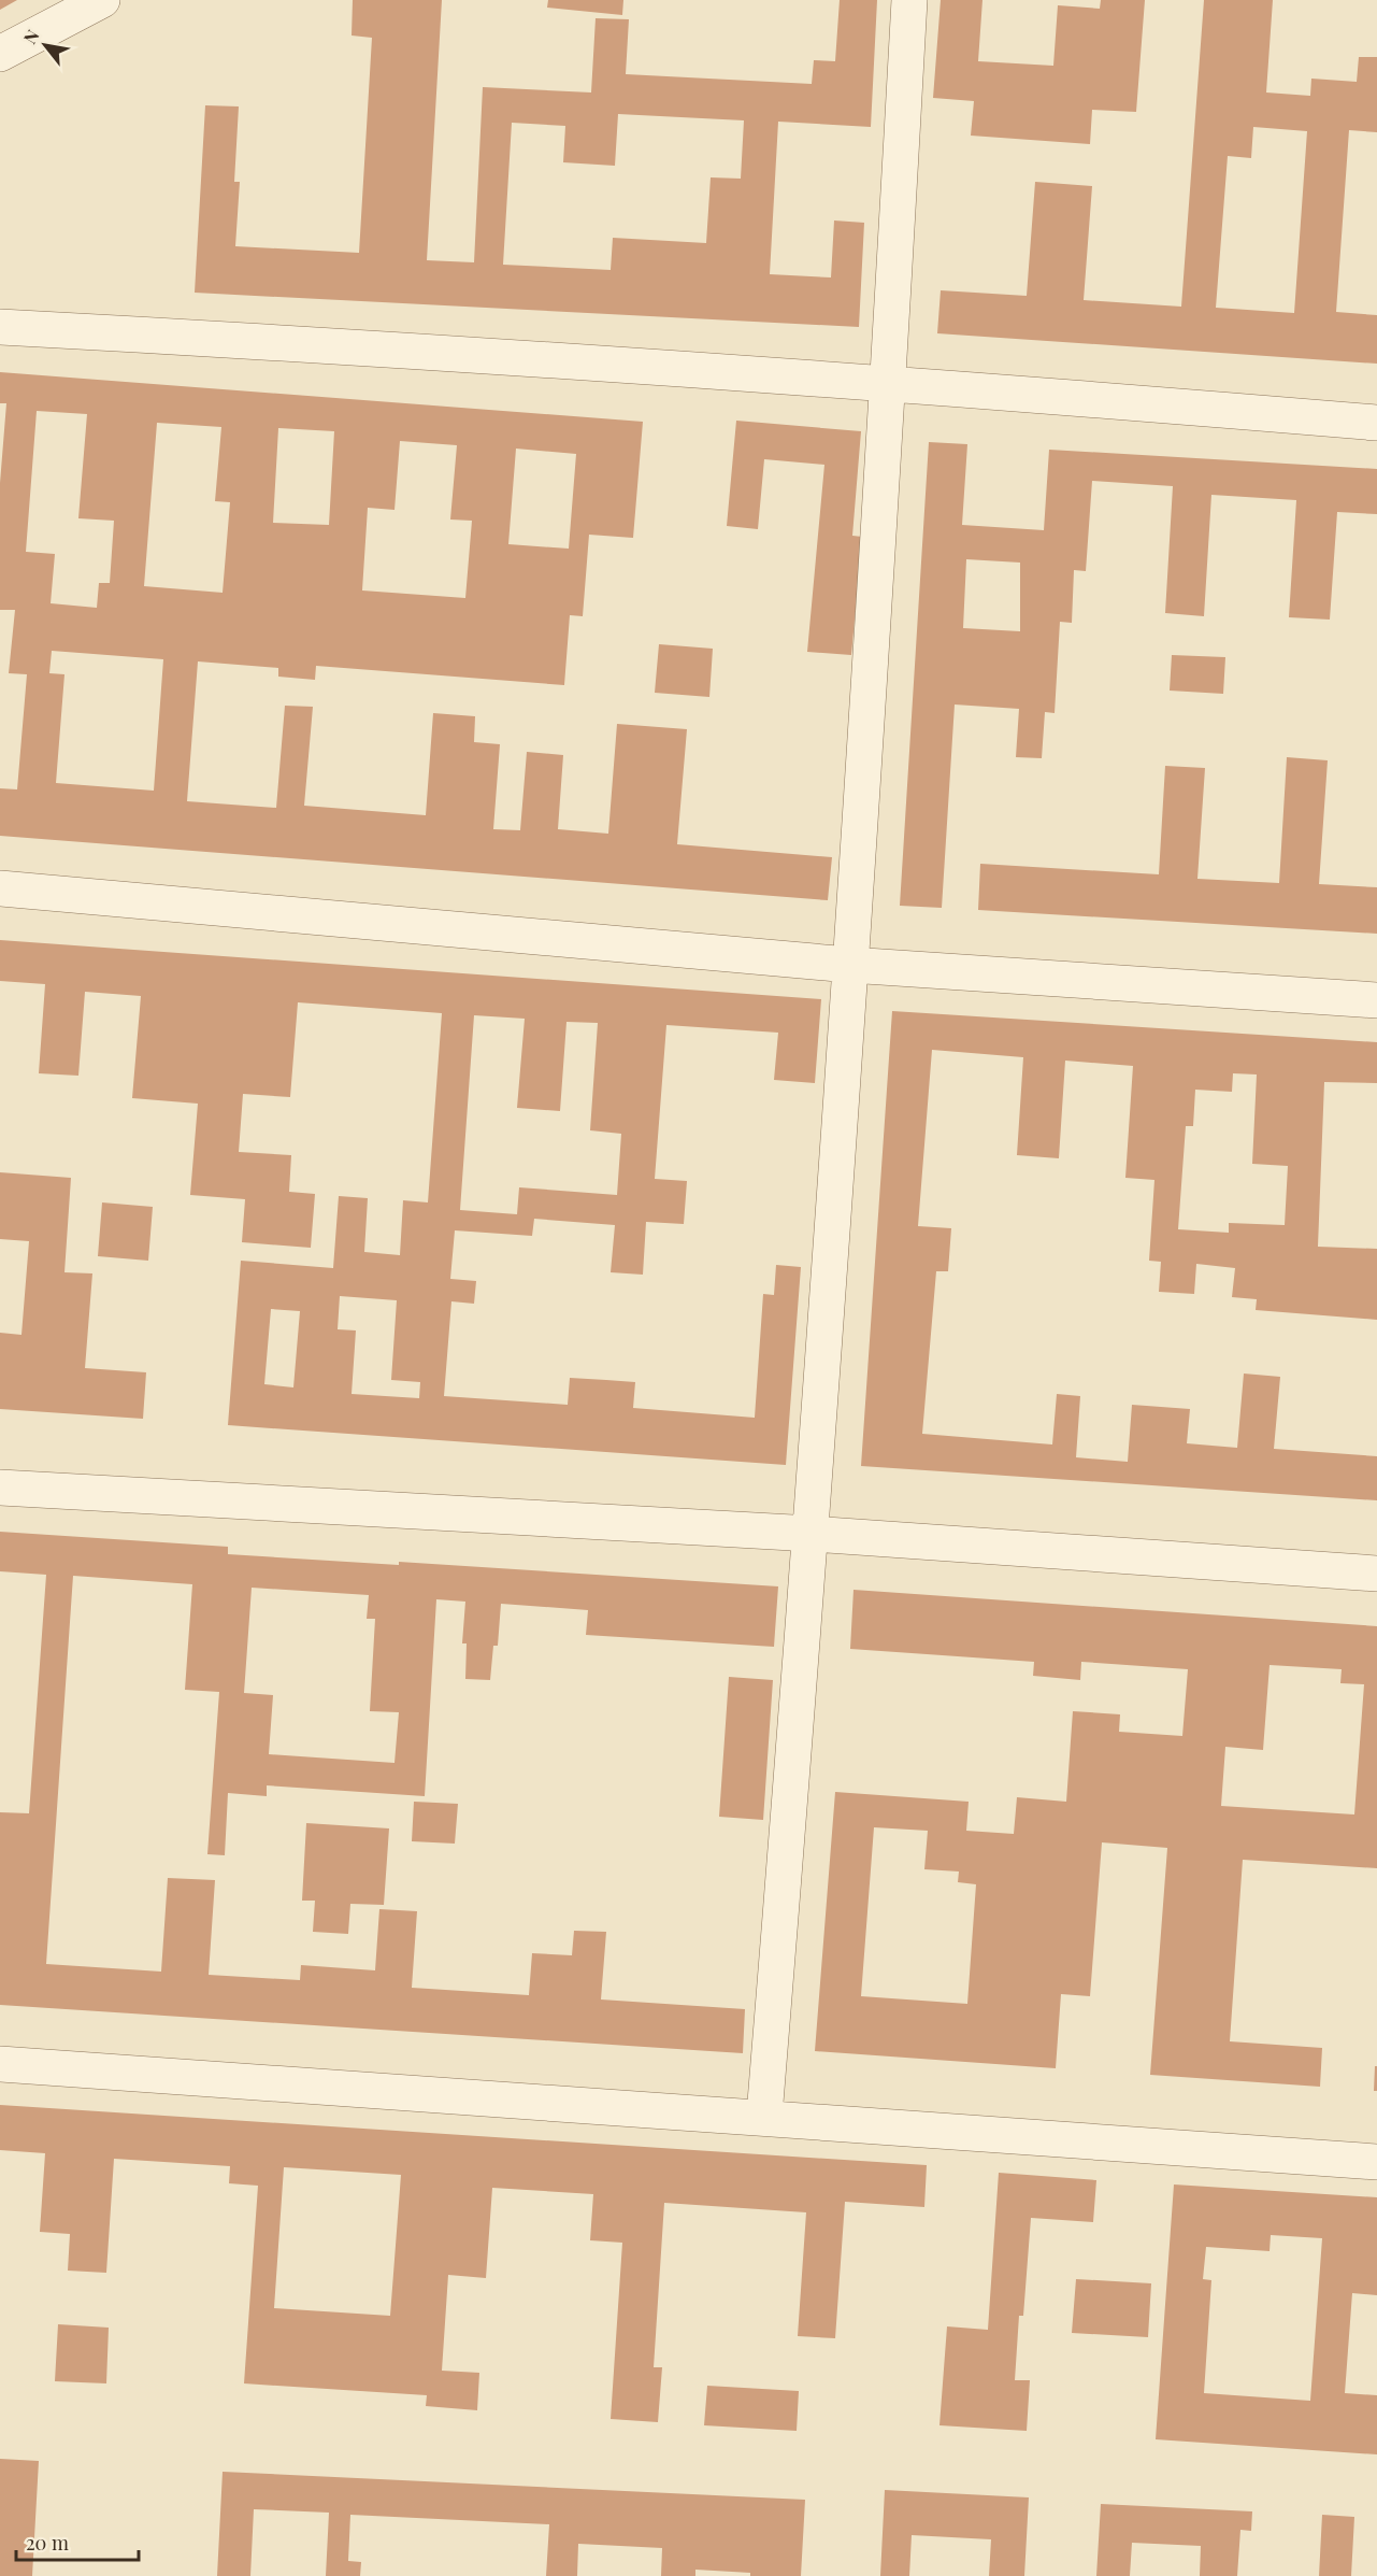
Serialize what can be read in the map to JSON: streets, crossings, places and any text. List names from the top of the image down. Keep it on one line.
{"scale_bar":"20 m","north":"top left"}
